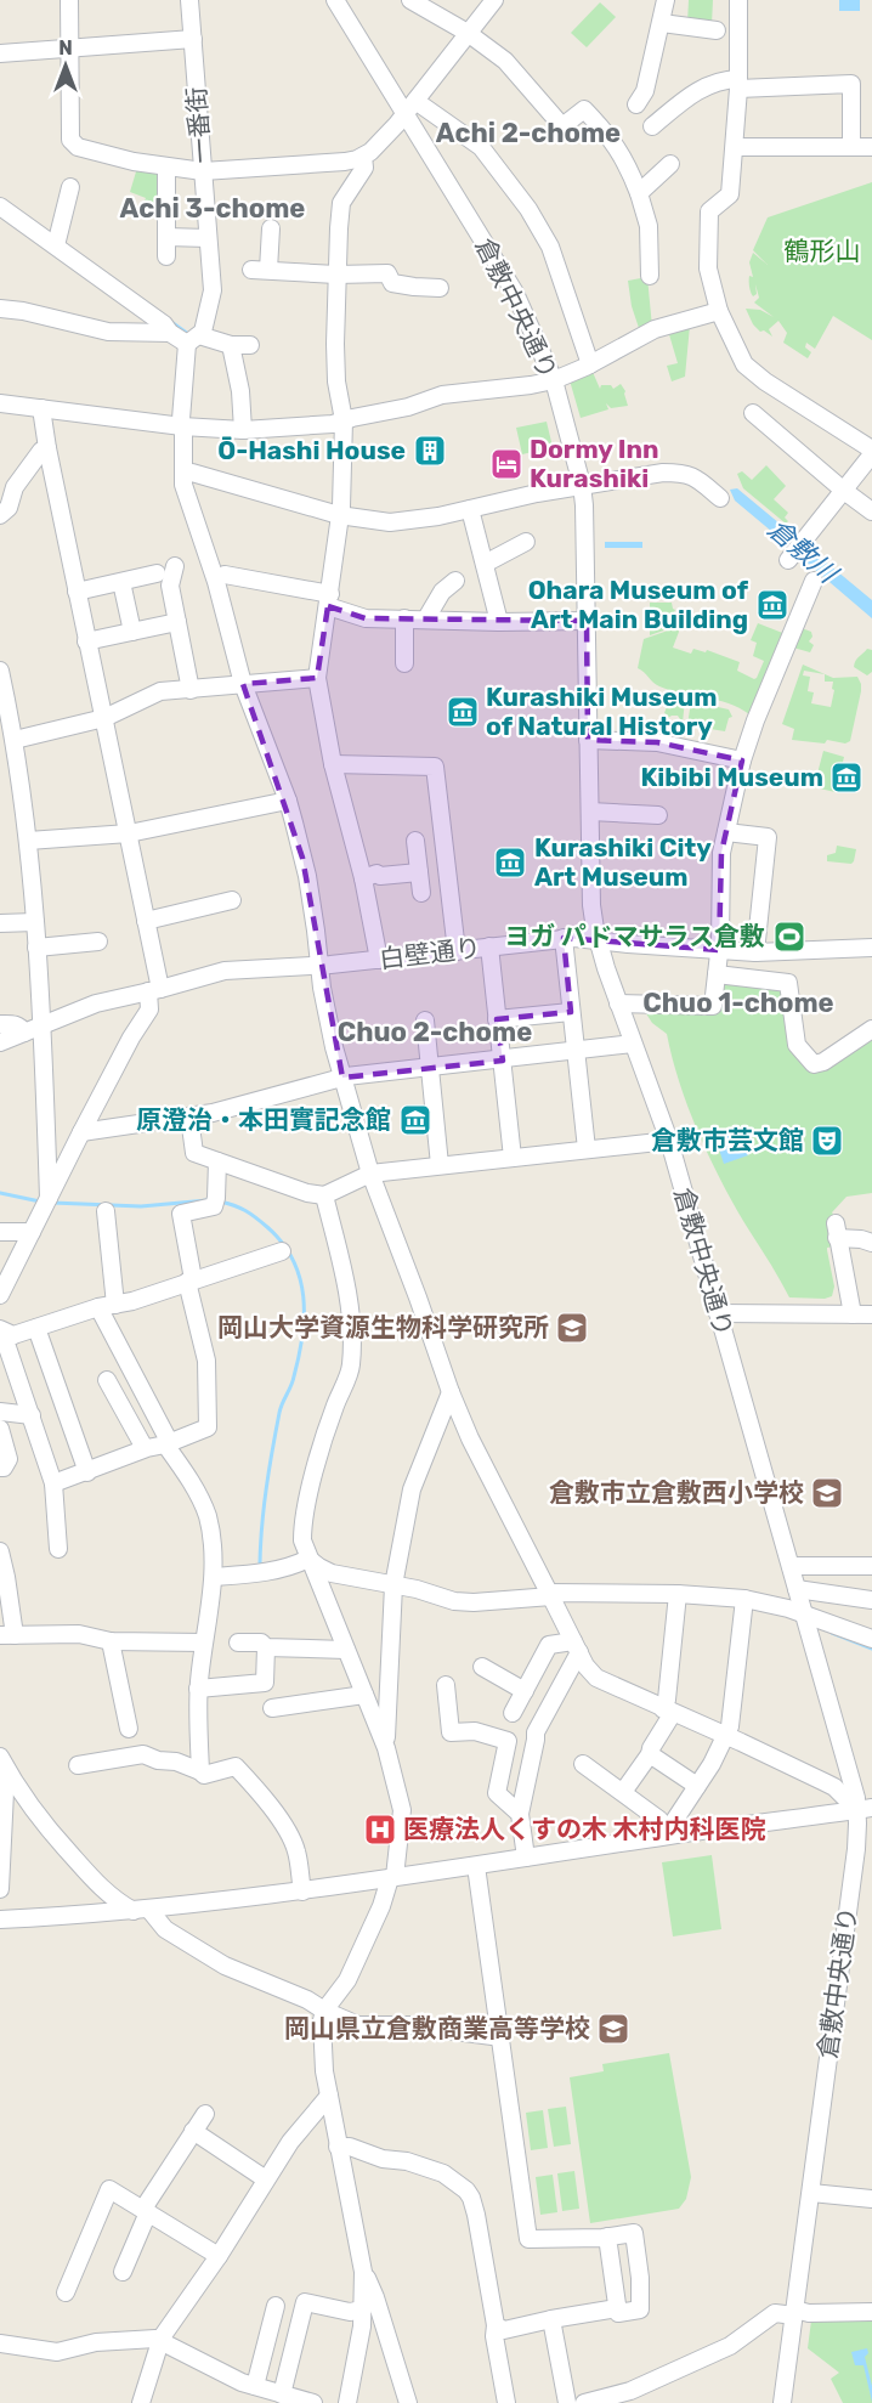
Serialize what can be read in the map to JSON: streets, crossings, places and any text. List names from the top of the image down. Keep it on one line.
{"streets":{"street":["一番街","倉敷中央通り","白壁通り"]},"crossings":[["一番街","倉敷中央通り"],["一番街","白壁通り"],["倉敷中央通り","白壁通り"]],"districts":["Achi 2-chome","Achi 3-chome","Chuo 1-chome","Chuo 2-chome"],"water":["倉敷川"],"parks":["鶴形山"],"places":{"building":["Ō-Hashi House"],"hotel":["Dormy Inn Kurashiki"],"museum":["Ohara Museum of Art Main Building","Kurashiki Museum of Natural History","Kibibi Museum","Kurashiki City Art Museum","原澄治・本田實記念館"],"sports":["ヨガ パドマサラス倉敷"],"theatre":["倉敷市芸文館"],"school or university":["岡山大学資源生物科学研究所","倉敷市立倉敷西小学校","岡山県立倉敷商業高等学校"],"hospital":["医療法人くすの木 木村内科医院"]},"north":"top"}
